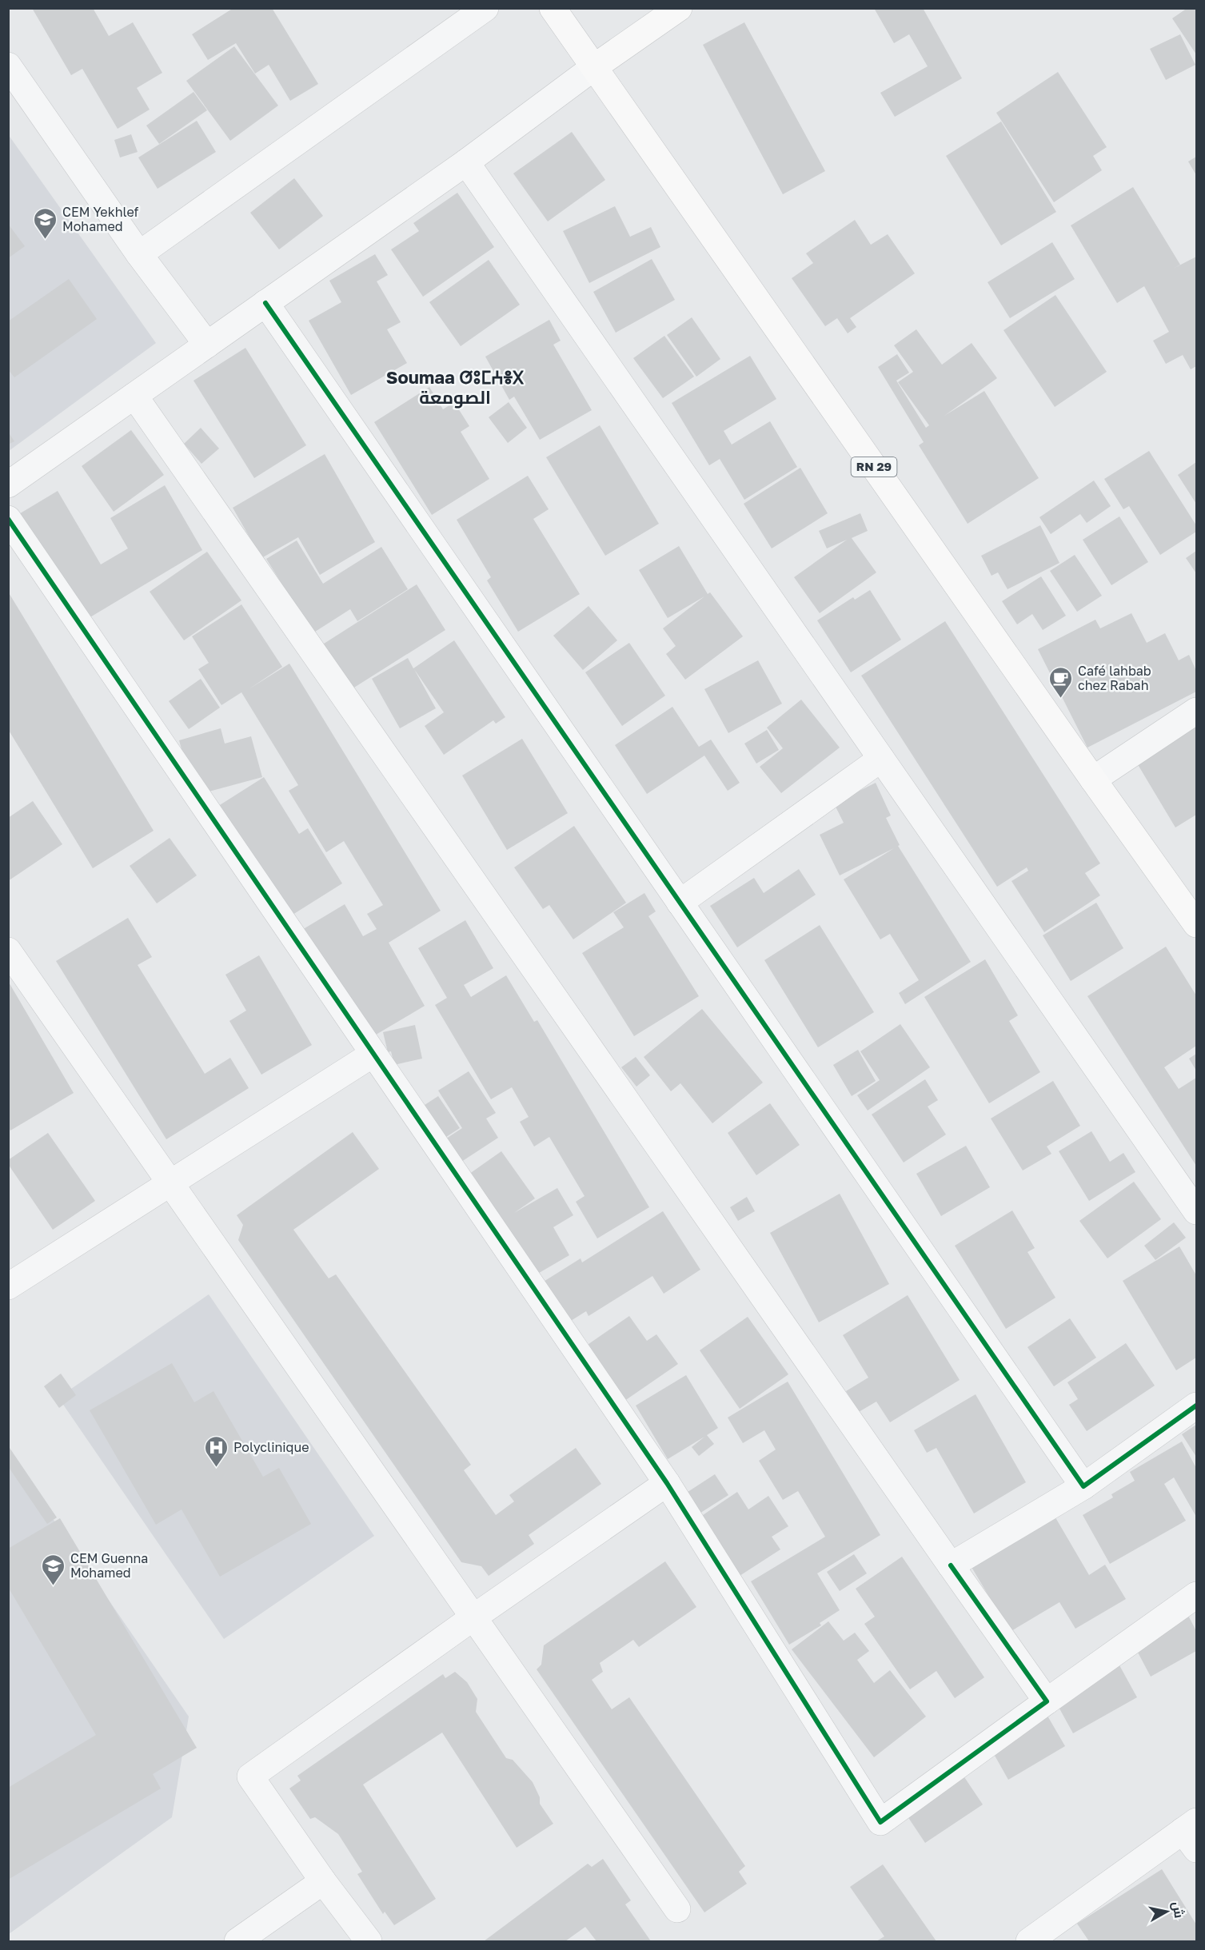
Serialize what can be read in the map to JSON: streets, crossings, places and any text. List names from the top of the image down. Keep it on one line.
{"streets":{"main road":["RN 29"]},"districts":["Soumaa ⵚⵓⵎⵄⴻⵝ الصومعة"],"places":{"school or university":["CEM Yekhlef Mohamed","CEM Guenna Mohamed"],"cafe":["Café lahbab chez Rabah"],"hospital":["Polyclinique"]},"north":"right"}
